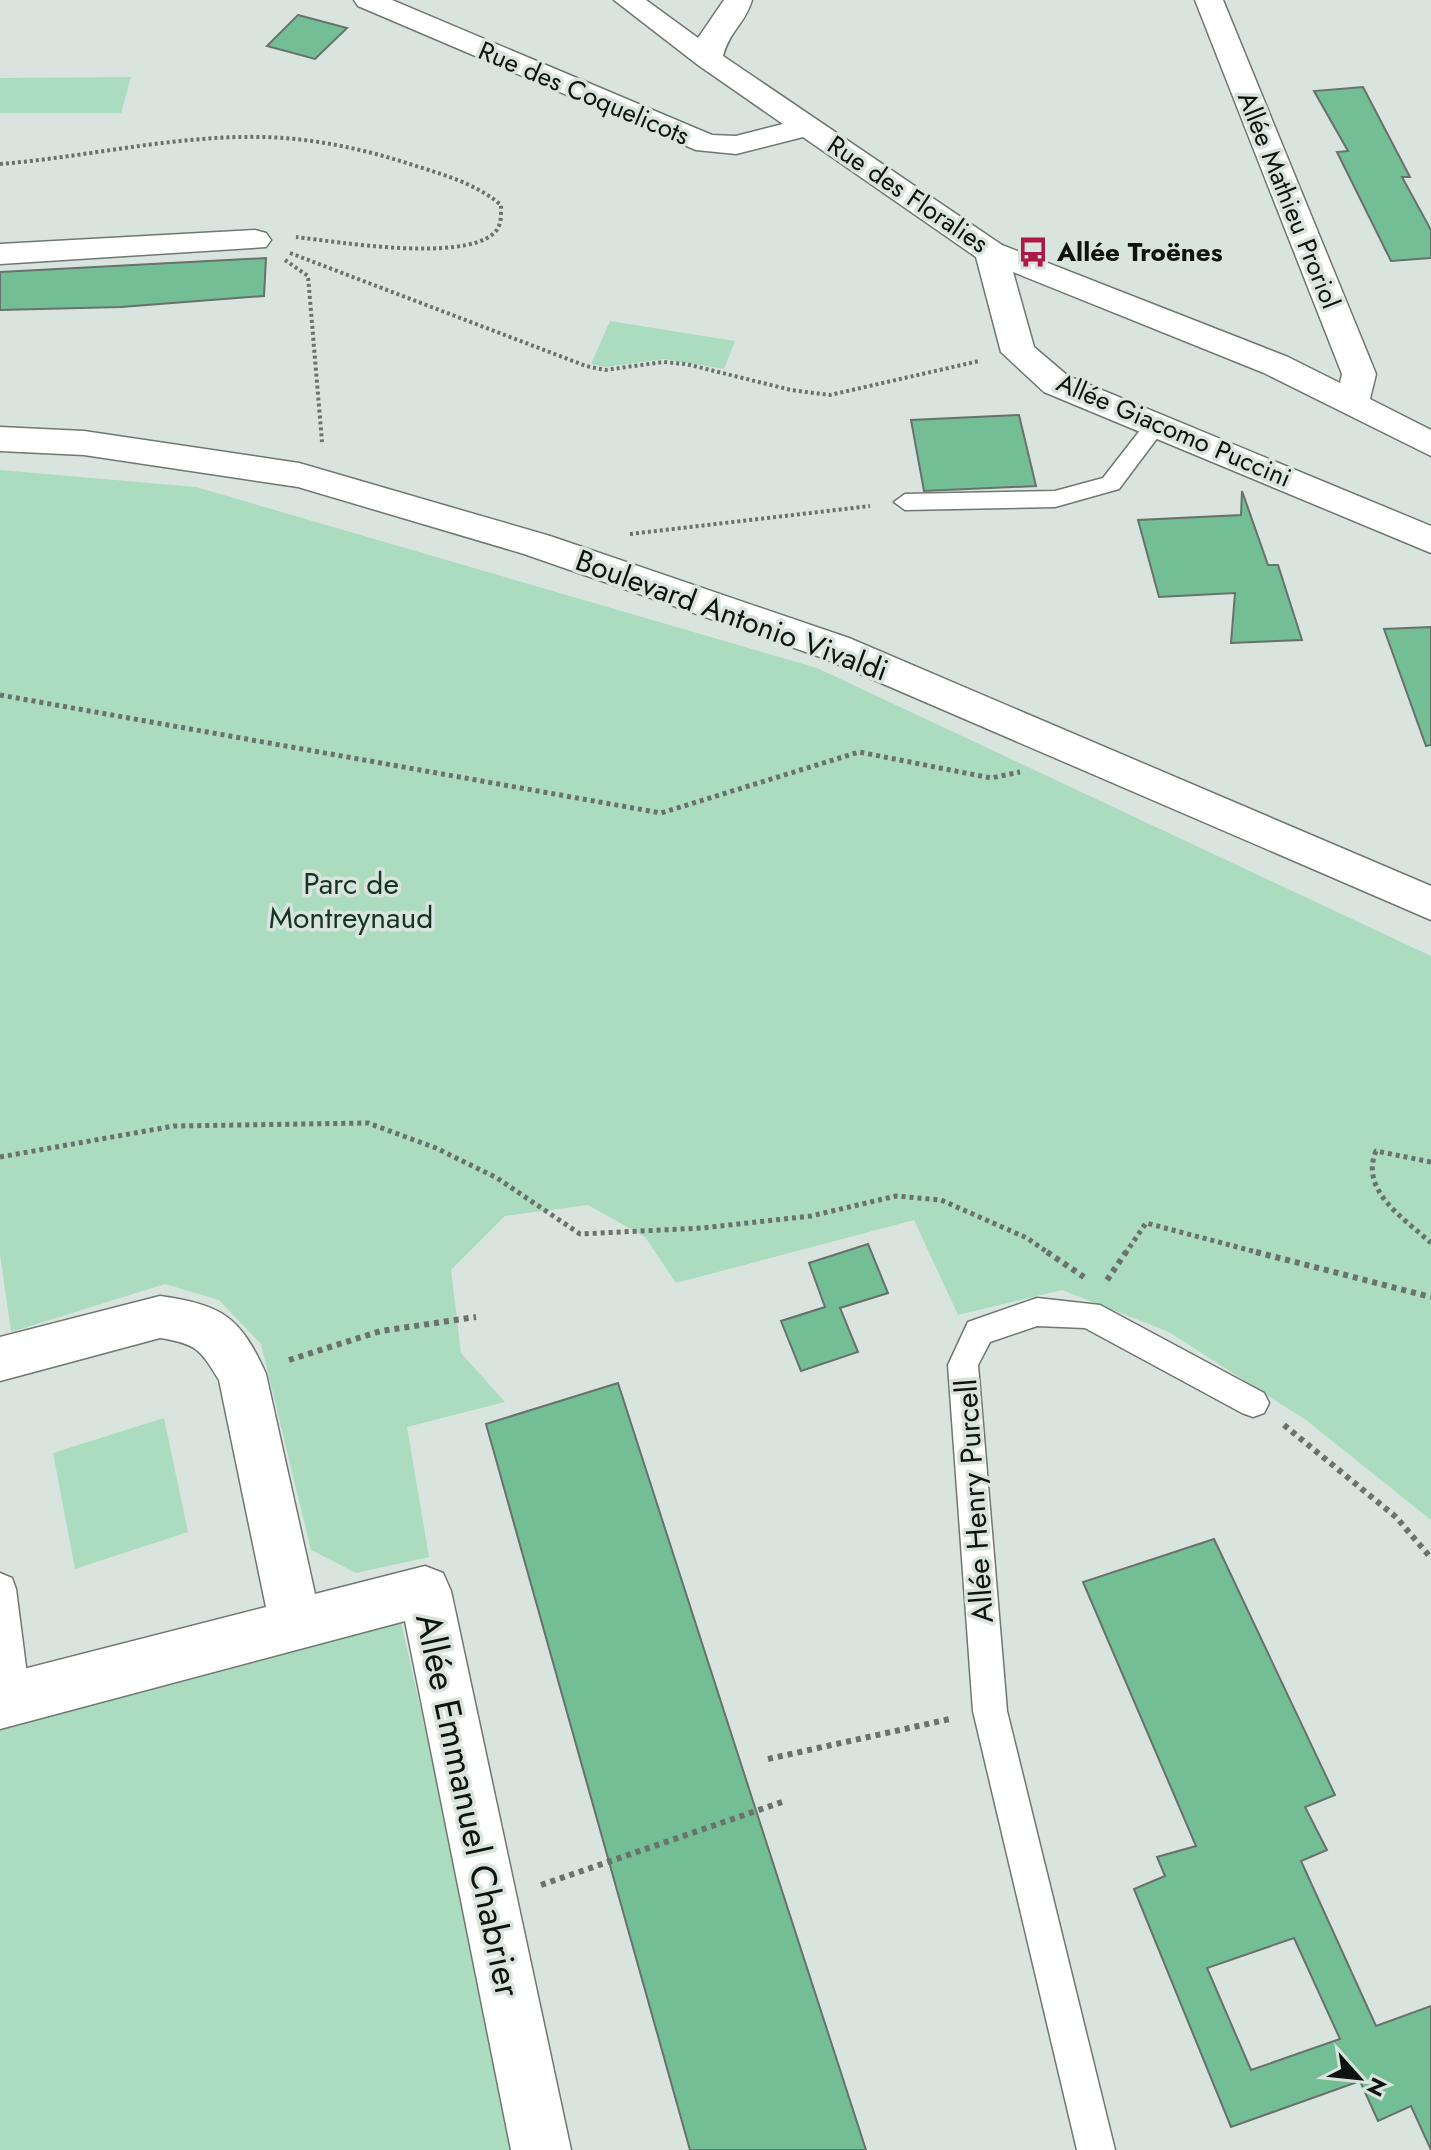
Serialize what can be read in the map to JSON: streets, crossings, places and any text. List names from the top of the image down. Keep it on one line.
{"streets":{"street":["Rue des Coquelicots","Rue des Floralies","Allée Mathieu Proriol","Allée Giacomo Puccini","Boulevard Antonio Vivaldi","Allée Emmanuel Chabrier"],"lane":["Allée Henry Purcell"]},"crossings":[["Rue des Coquelicots","Rue des Floralies"],["Rue des Floralies","Allée Mathieu Proriol"]],"parks":["Parc de Montreynaud"],"places":{"bus stop":["Allée Troënes"]},"north":"bottom right"}
